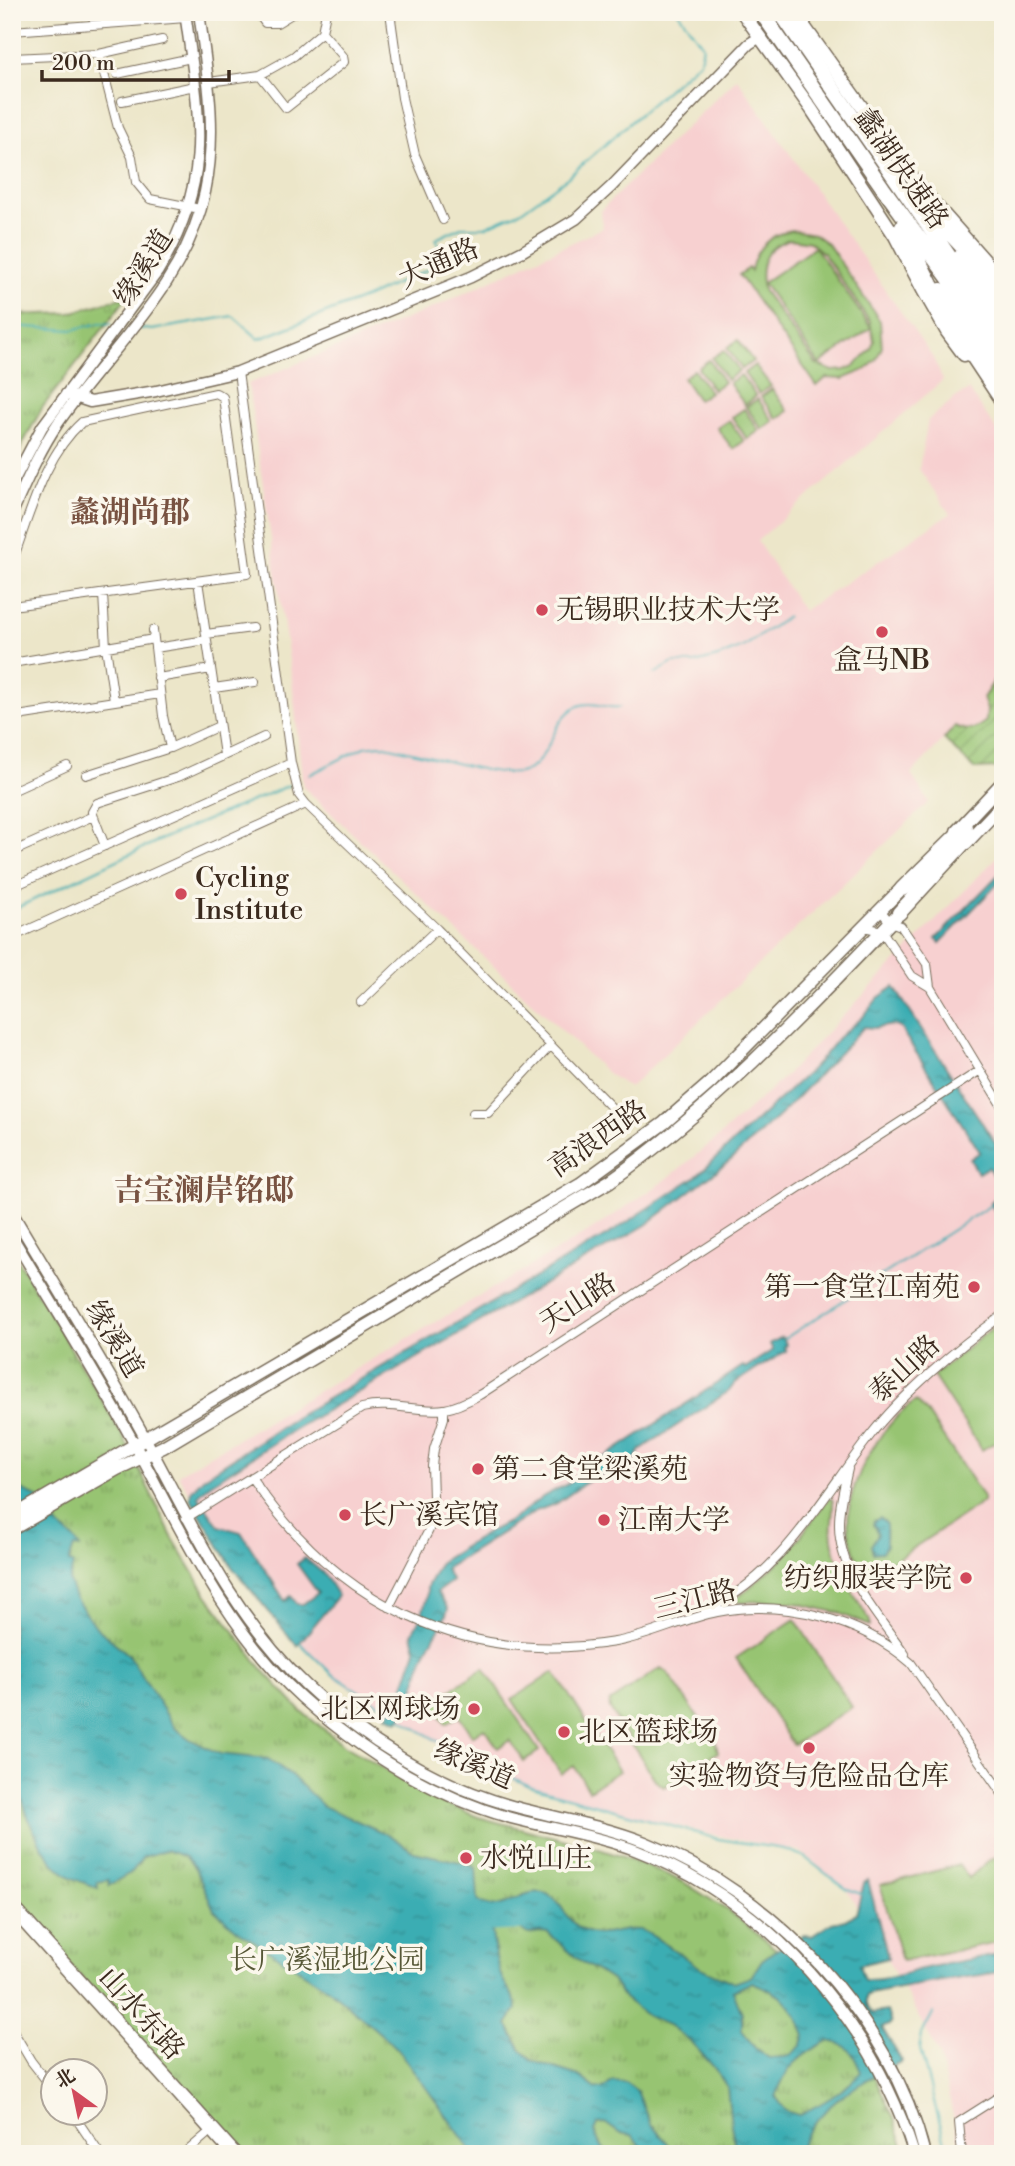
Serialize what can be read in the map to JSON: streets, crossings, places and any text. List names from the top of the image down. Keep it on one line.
{"streets":{"highway":["蠡湖快速路","山水东路"],"main road":["大通路","缘溪道","高浪西路"],"street":["天山路","泰山路","三江路"]},"crossings":[["大通路","缘溪道"],["缘溪道","高浪西路"],["缘溪道","天山路"],["泰山路","三江路"]],"districts":["蠡湖尚郡","吉宝澜岸铭邸"],"parks":["长广溪湿地公园"],"places":["无锡职业技术大学","盒马NB","Cycling Institute","第一食堂江南苑","第二食堂梁溪苑","长广溪宾馆","江南大学","纺织服装学院","北区网球场","北区篮球场","实验物资与危险品仓库","水悦山庄"],"scale_bar":"200 m","north":"top left"}
